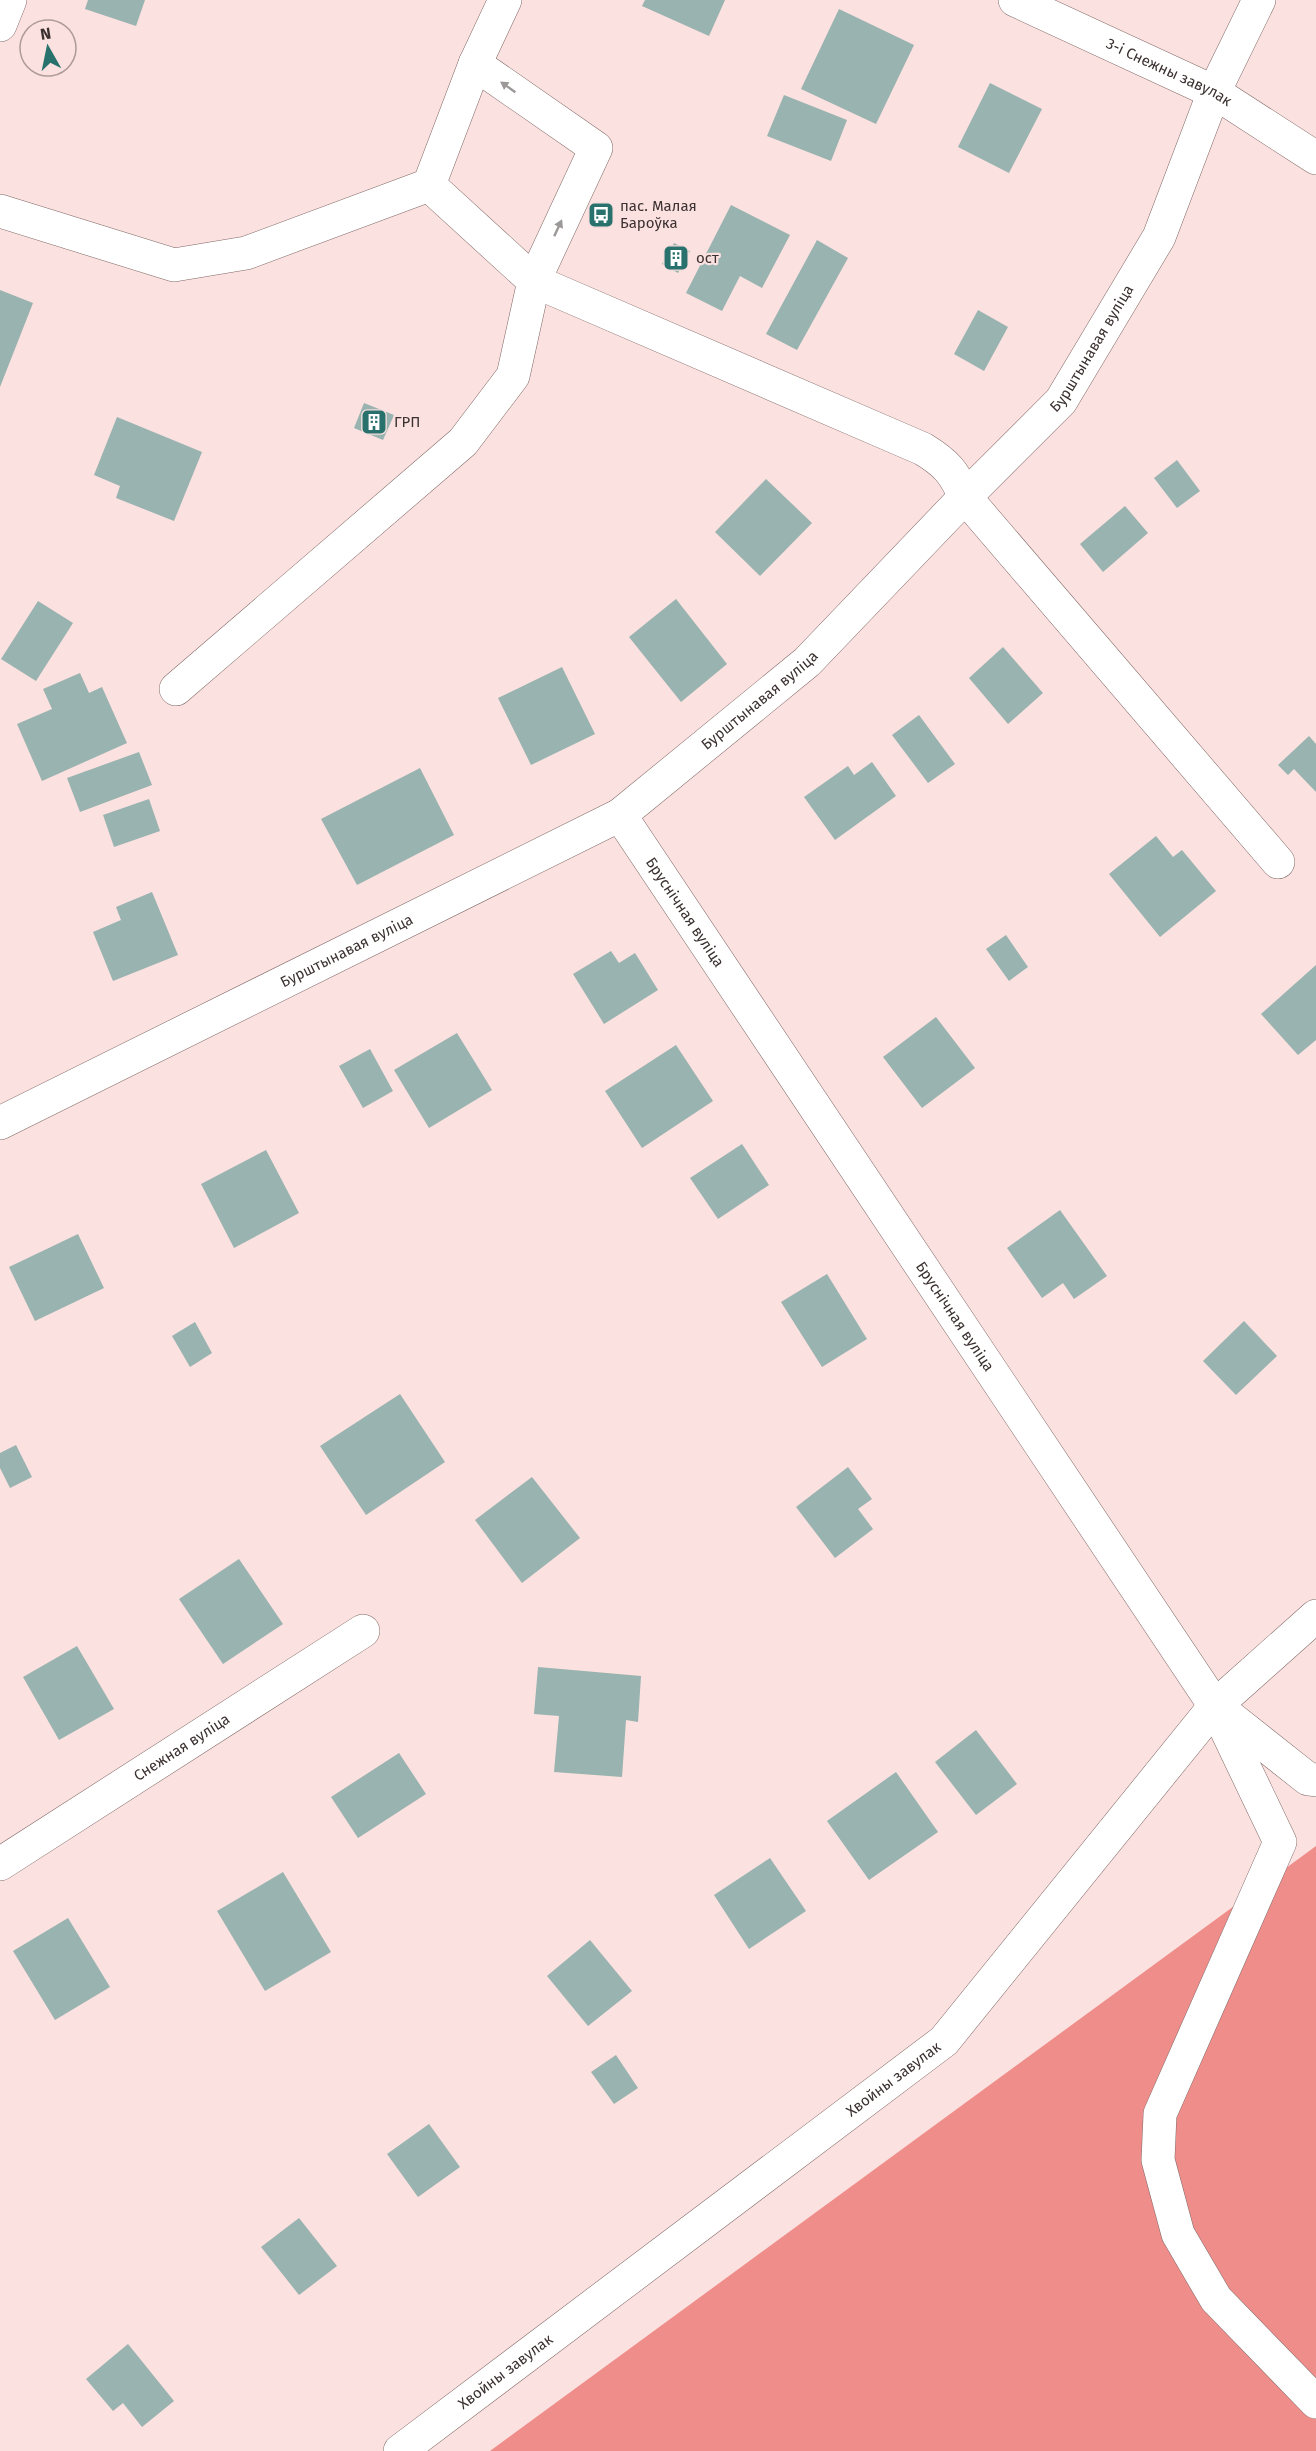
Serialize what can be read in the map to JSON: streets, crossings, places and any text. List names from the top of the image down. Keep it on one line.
{"streets":{"street":["3-і Снежны завулак","Бурштынавая вуліца","Бруснічная вуліца","Снежная вуліца","Хвойны завулак"]},"crossings":[["3-і Снежны завулак","Бурштынавая вуліца"],["Бурштынавая вуліца","Бруснічная вуліца"],["Бруснічная вуліца","Хвойны завулак"]],"places":{"bus stop":["пас. Малая Бароўка"],"building":["ост","ГРП"]},"north":"top"}
